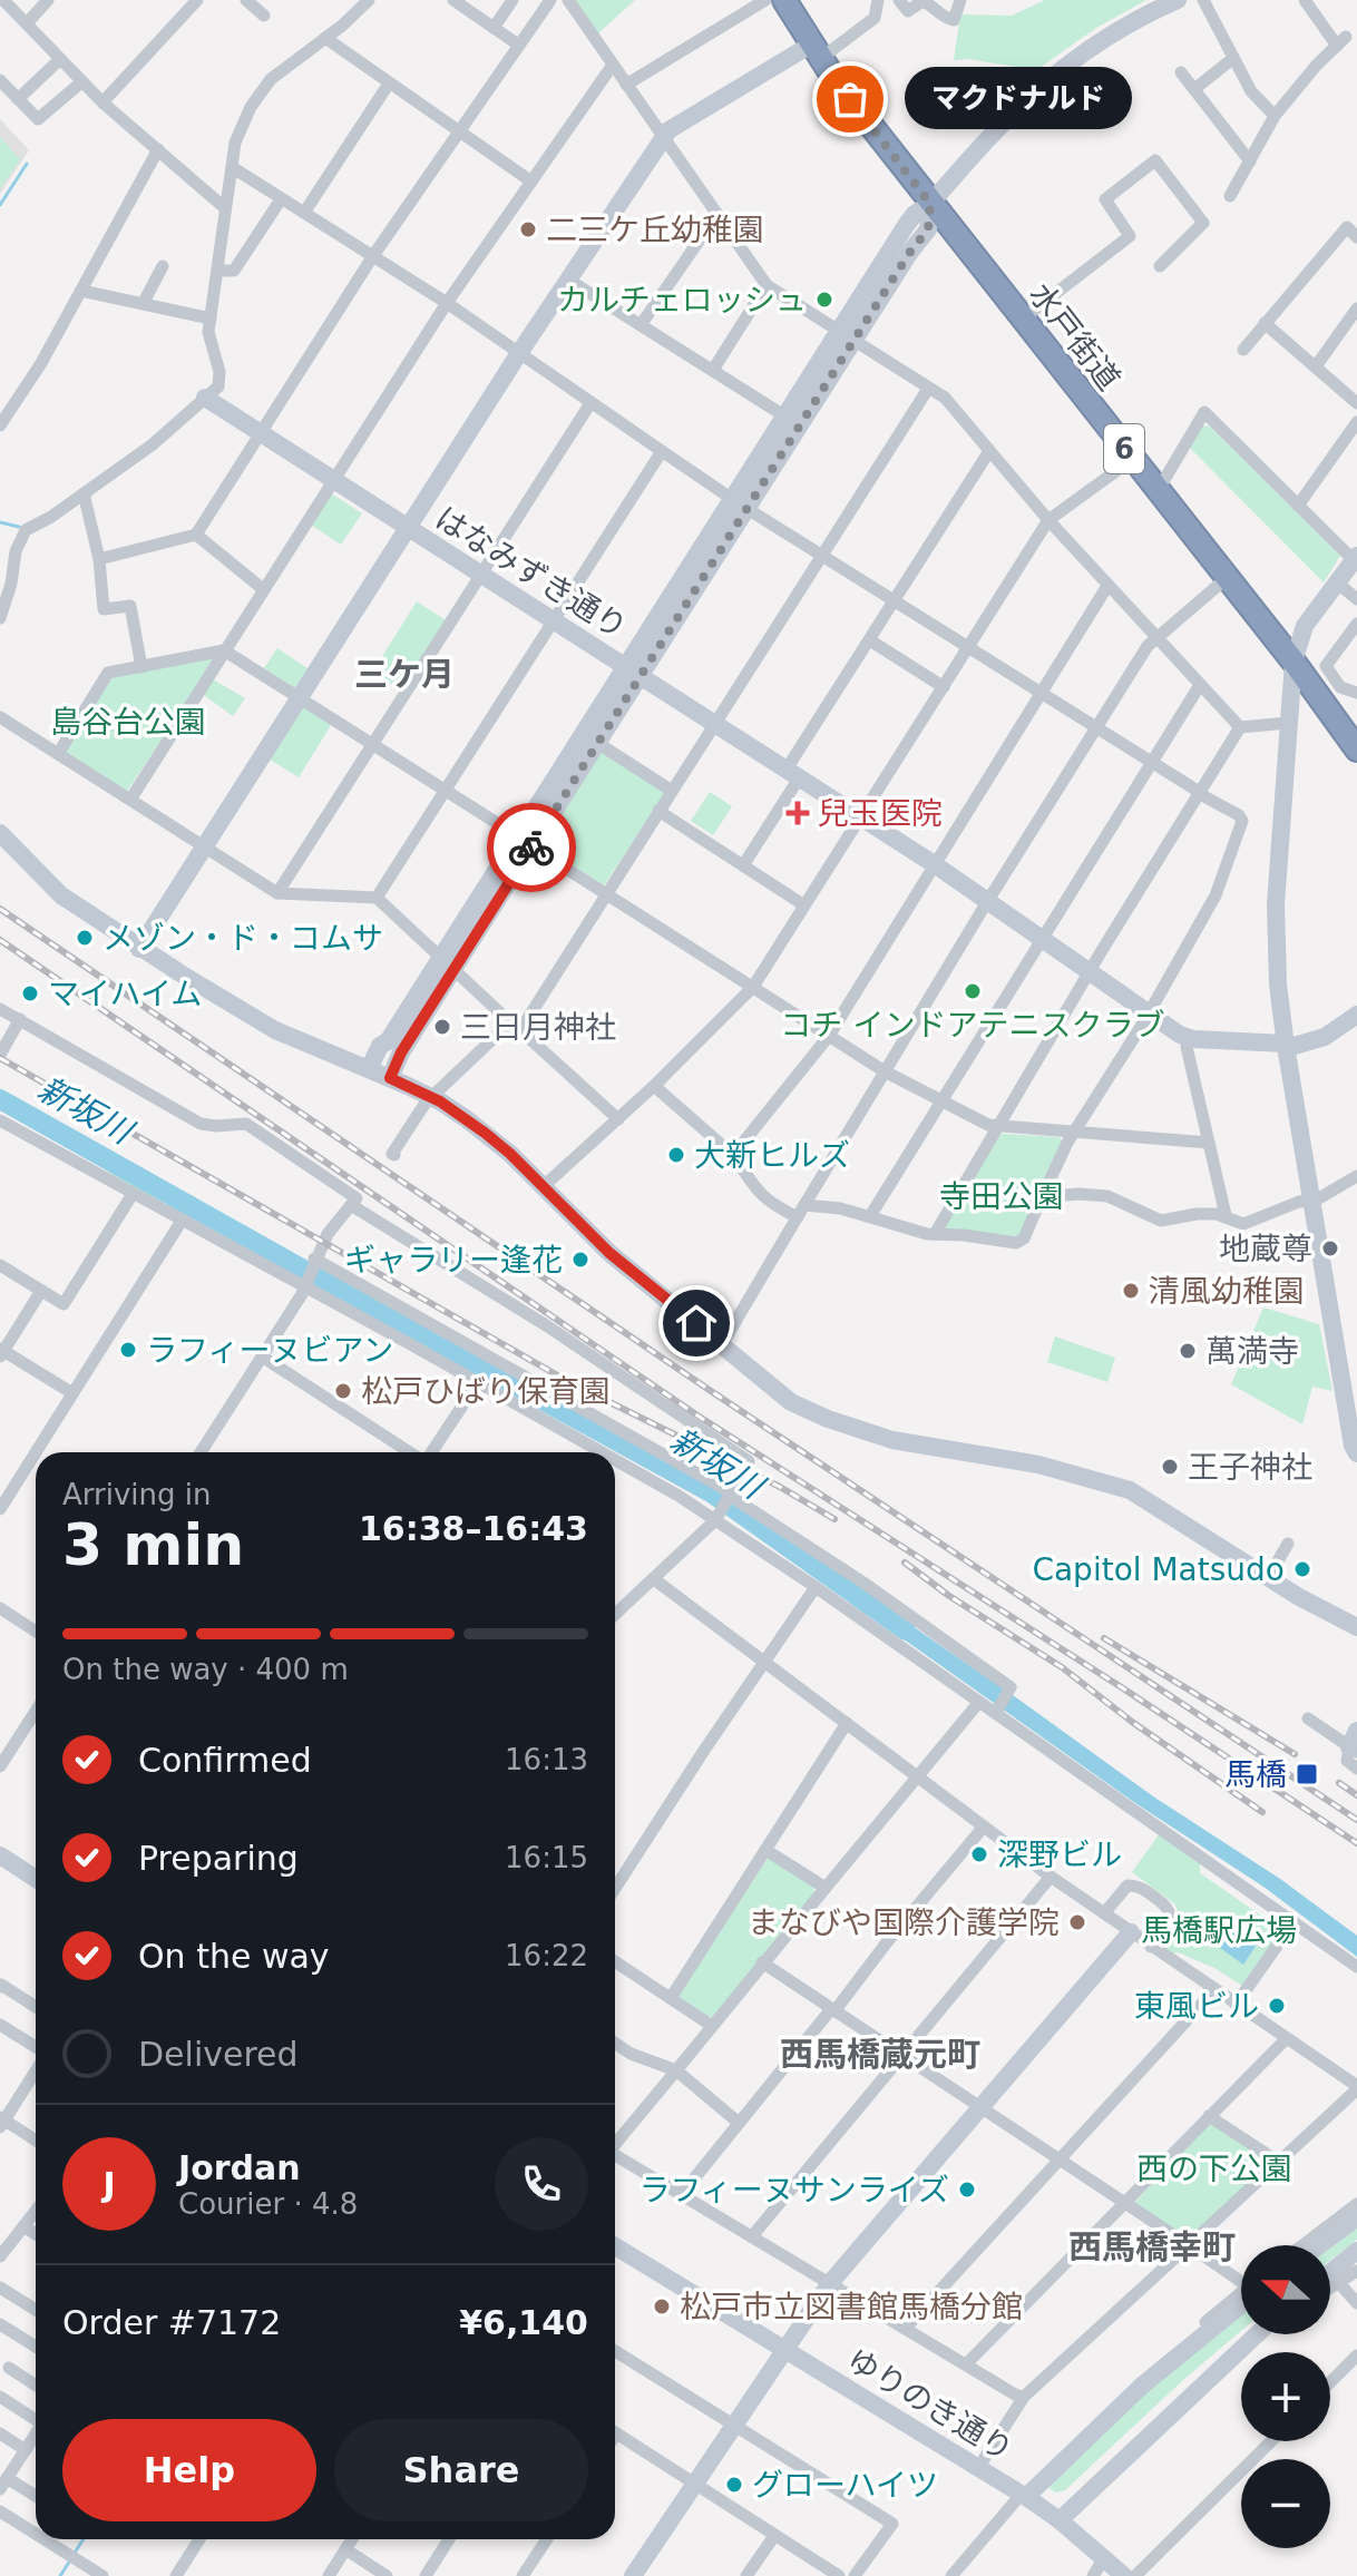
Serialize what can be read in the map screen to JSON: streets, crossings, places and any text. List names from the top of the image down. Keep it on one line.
{"streets":{"highway":["水戸街道","6"],"street":["はなみずき通り","ゆりのき通り"]},"districts":["三ケ月","西馬橋蔵元町","西馬橋幸町"],"water":["新坂川"],"parks":["島谷台公園","寺田公園","馬橋駅広場","西の下公園"],"places":{"other":["マクドナルド","二三ケ丘幼稚園","カルチェロッシュ","メゾン・ド・コムサ","コチ インドアテニスクラブ","マイハイム","三日月神社","大新ヒルズ","地蔵尊","ギャラリー逢花","清風幼稚園","ラフィーヌビアン","萬満寺","松戸ひばり保育園","王子神社","Capitol Matsudo","深野ビル","まなびや国際介護学院","東風ビル","ラフィーヌサンライズ","松戸市立図書館馬橋分館","グローハイツ"],"health":["兒玉医院"],"transit":["馬橋"]},"north":"left","page":{"bubble":"マクドナルド","heading":["3 min","Arriving in","16:38–16:43"],"panel":["Jordan","Courier · 4.8","Order #7172","¥6,140"],"bar":"On the way · 400 m","list":[["Confirmed","16:13"],["Preparing","16:15"],["On the way","16:22"],"Delivered"],"round":"J","map_buttons":["+","−"],"buttons":["Help","Share"]}}
